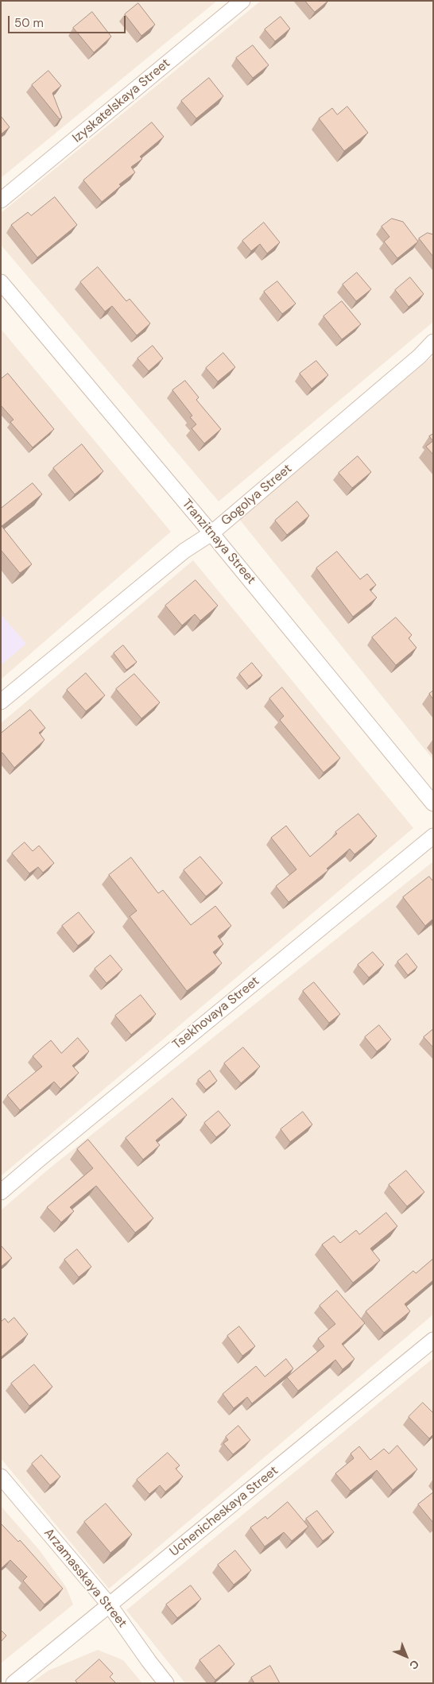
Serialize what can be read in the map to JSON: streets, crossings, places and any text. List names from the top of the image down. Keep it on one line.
{"streets":{"street":["Izyskatelskaya Street","Gogolya Street","Tranzitnaya Street","Tsekhovaya Street","Uchenicheskaya Street","Arzamasskaya Street"]},"crossings":[["Gogolya Street","Tranzitnaya Street"],["Uchenicheskaya Street","Arzamasskaya Street"]],"scale_bar":"50 m","north":"bottom right"}
